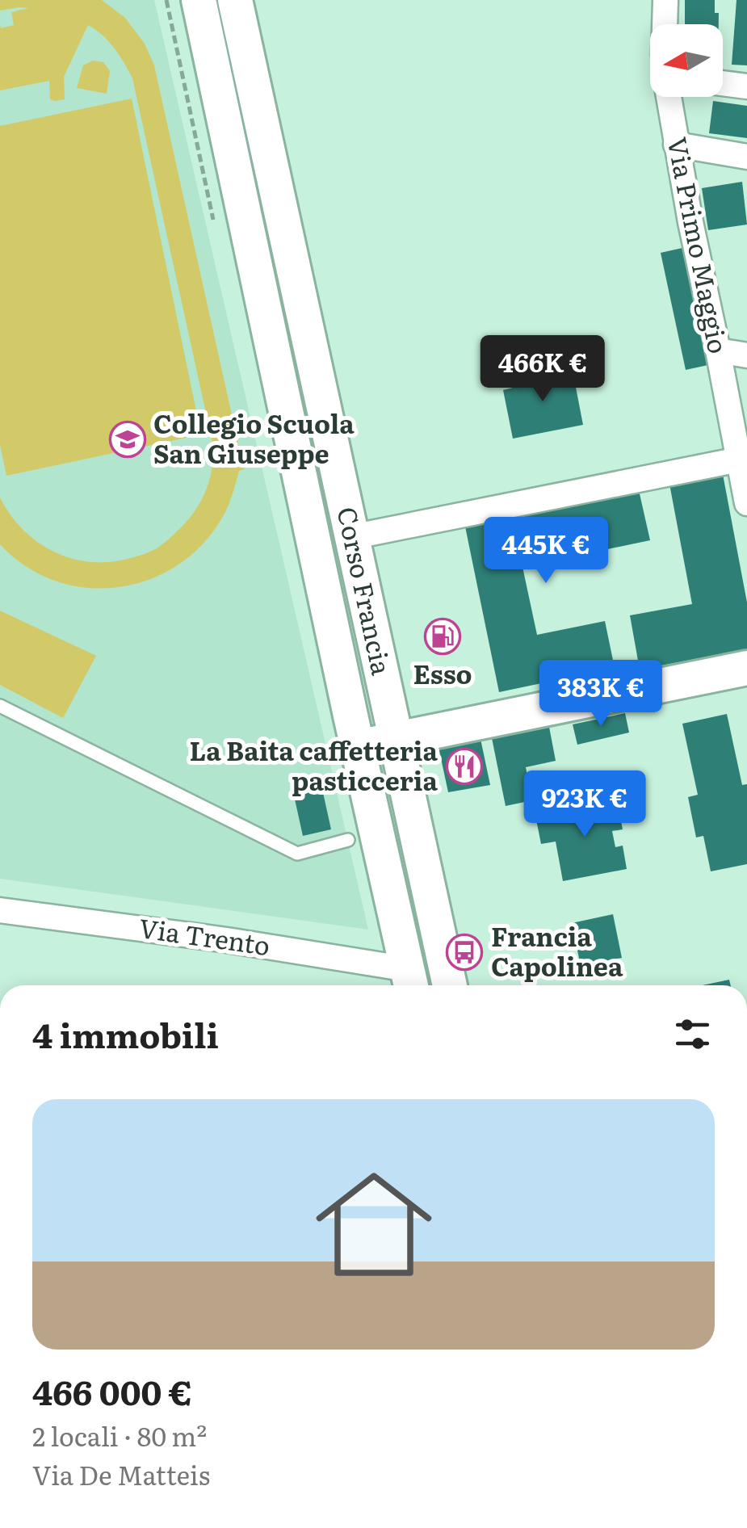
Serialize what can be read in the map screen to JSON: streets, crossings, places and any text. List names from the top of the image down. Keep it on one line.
{"streets":{"main road":["Corso Francia"],"street":["Via Primo Maggio","Via Trento"]},"crossings":[["Corso Francia","Via Trento"]],"places":{"school or university":["Collegio Scuola San Giuseppe"],"fuel station":["Esso"],"restaurant":["La Baita caffetteria pasticceria"],"bus stop":["Francia Capolinea"]},"north":"left","page":{"price":["466K €","445K €","383K €","923K €"],"heading":"4 immobili","list":[{"name":"466 000 €","note":"2 locali · 80 m² · Via De Matteis"}]}}
